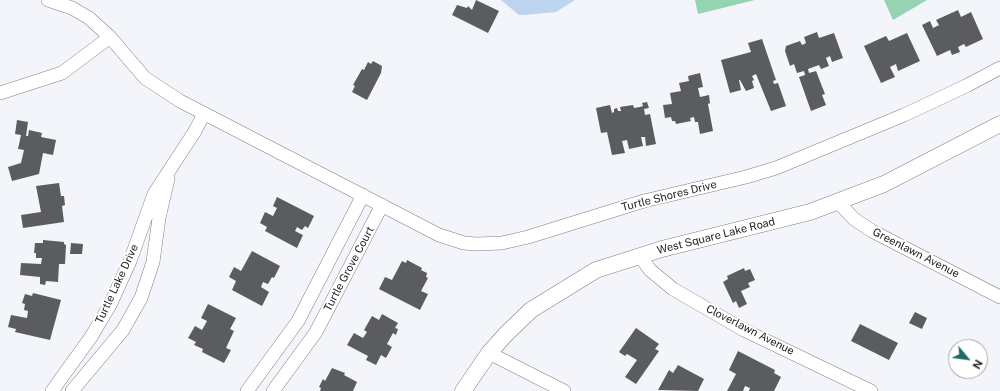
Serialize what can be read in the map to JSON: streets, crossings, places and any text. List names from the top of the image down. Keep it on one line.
{"streets":{"street":["Turtle Shores Drive","West Square Lake Road","Greenlawn Avenue","Turtle Grove Court","Turtle Lake Drive","Cloverlawn Avenue"]},"crossings":[["Turtle Shores Drive","Turtle Grove Court"],["Turtle Shores Drive","Turtle Lake Drive"],["West Square Lake Road","Greenlawn Avenue"],["West Square Lake Road","Cloverlawn Avenue"]],"north":"bottom right"}
